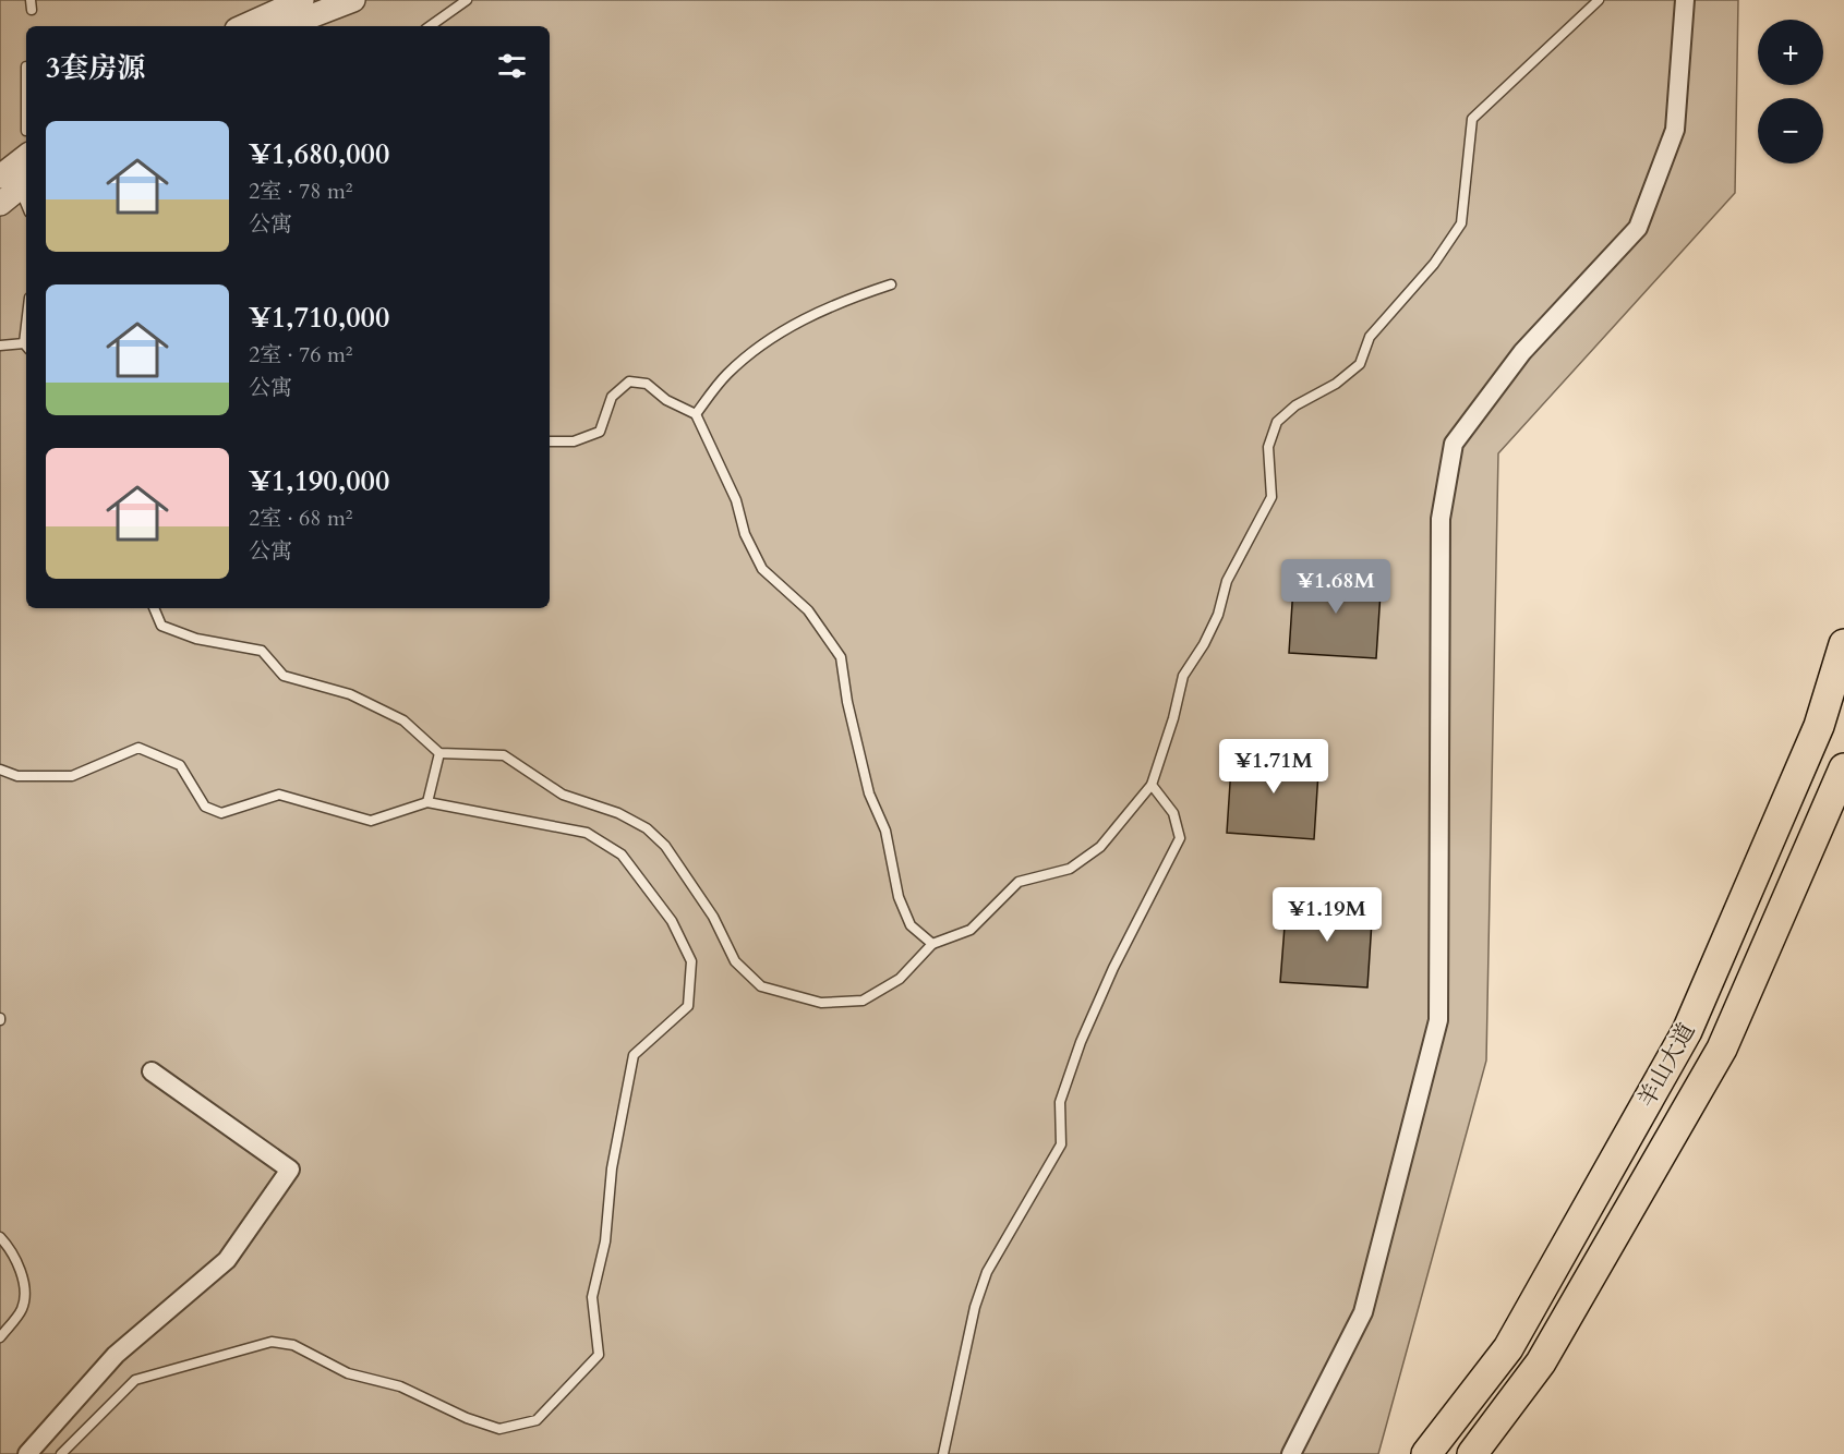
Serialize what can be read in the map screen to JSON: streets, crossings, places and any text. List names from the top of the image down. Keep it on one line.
{"streets":{"main road":["羊山大道"]},"page":{"map_buttons":["+","−"],"heading":"3套房源","list":[{"name":"¥1,680,000","note":"2室 · 78 m² · 公寓"},{"name":"¥1,710,000","note":"2室 · 76 m² · 公寓"},{"name":"¥1,190,000","note":"2室 · 68 m² · 公寓"}],"price":["¥1.68M","¥1.71M","¥1.19M"]}}
